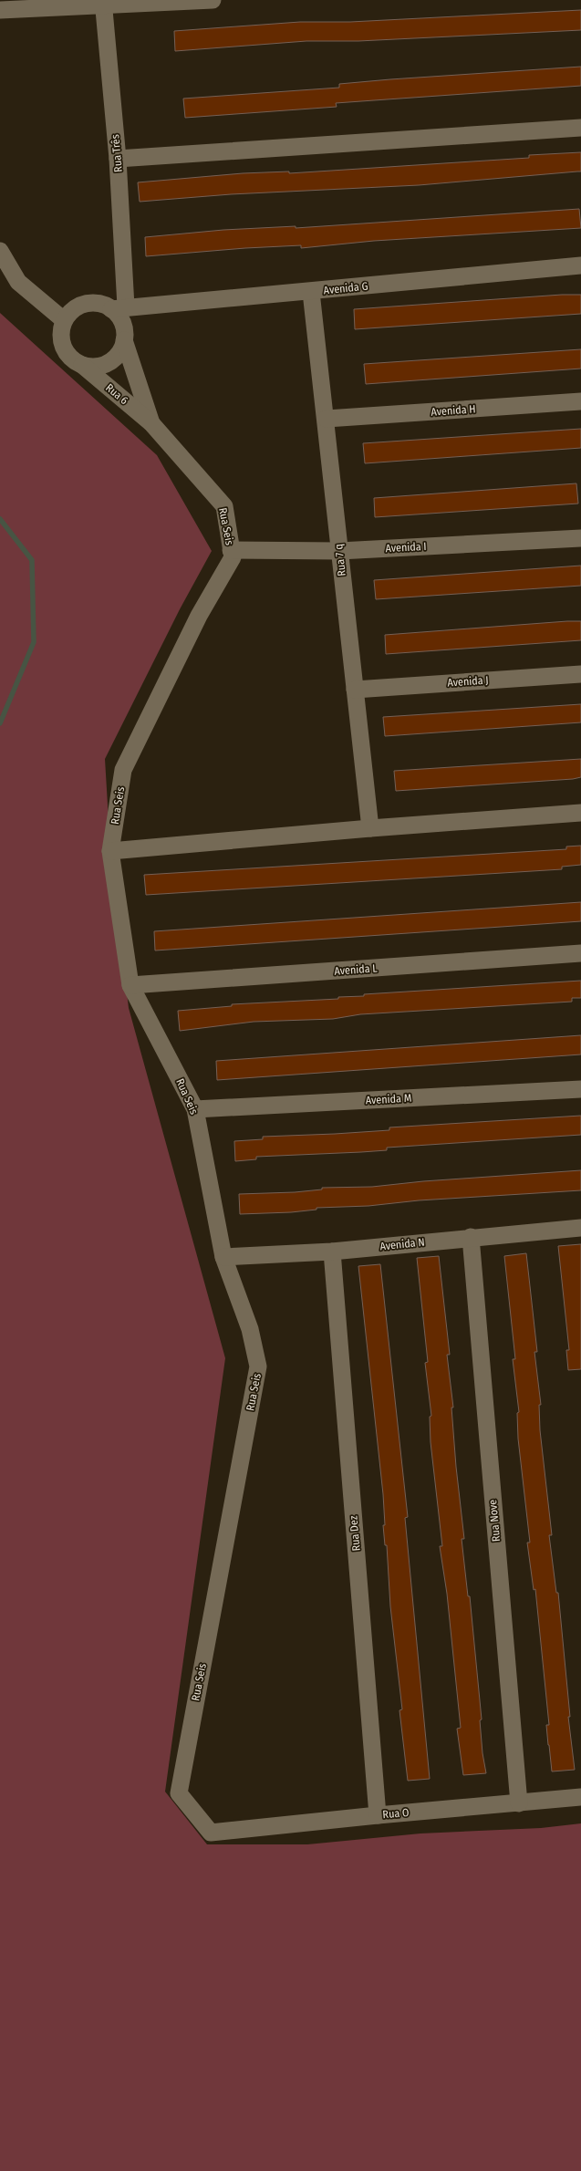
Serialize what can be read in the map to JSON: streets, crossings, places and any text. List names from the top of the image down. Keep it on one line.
{"streets":{"street":["Rua Três","Avenida G","Rua 6","Avenida H","Rua Seis","Avenida I","Rua 7 q","Avenida J","Avenida L","Avenida M","Avenida N","Rua Nove","Rua Dez","Rua O"]},"crossings":[["Rua Três","Avenida G"],["Rua Três","Rua 6"],["Avenida G","Rua 6"],["Avenida G","Rua 7 q"],["Rua 6","Rua Seis"],["Avenida H","Rua 7 q"],["Rua Seis","Avenida I"],["Rua Seis","Avenida L"],["Rua Seis","Avenida M"],["Rua Seis","Avenida N"],["Rua Seis","Rua O"],["Avenida I","Rua 7 q"],["Rua 7 q","Avenida J"],["Avenida N","Rua Nove"],["Avenida N","Rua Dez"],["Rua Nove","Rua O"],["Rua Dez","Rua O"]]}
